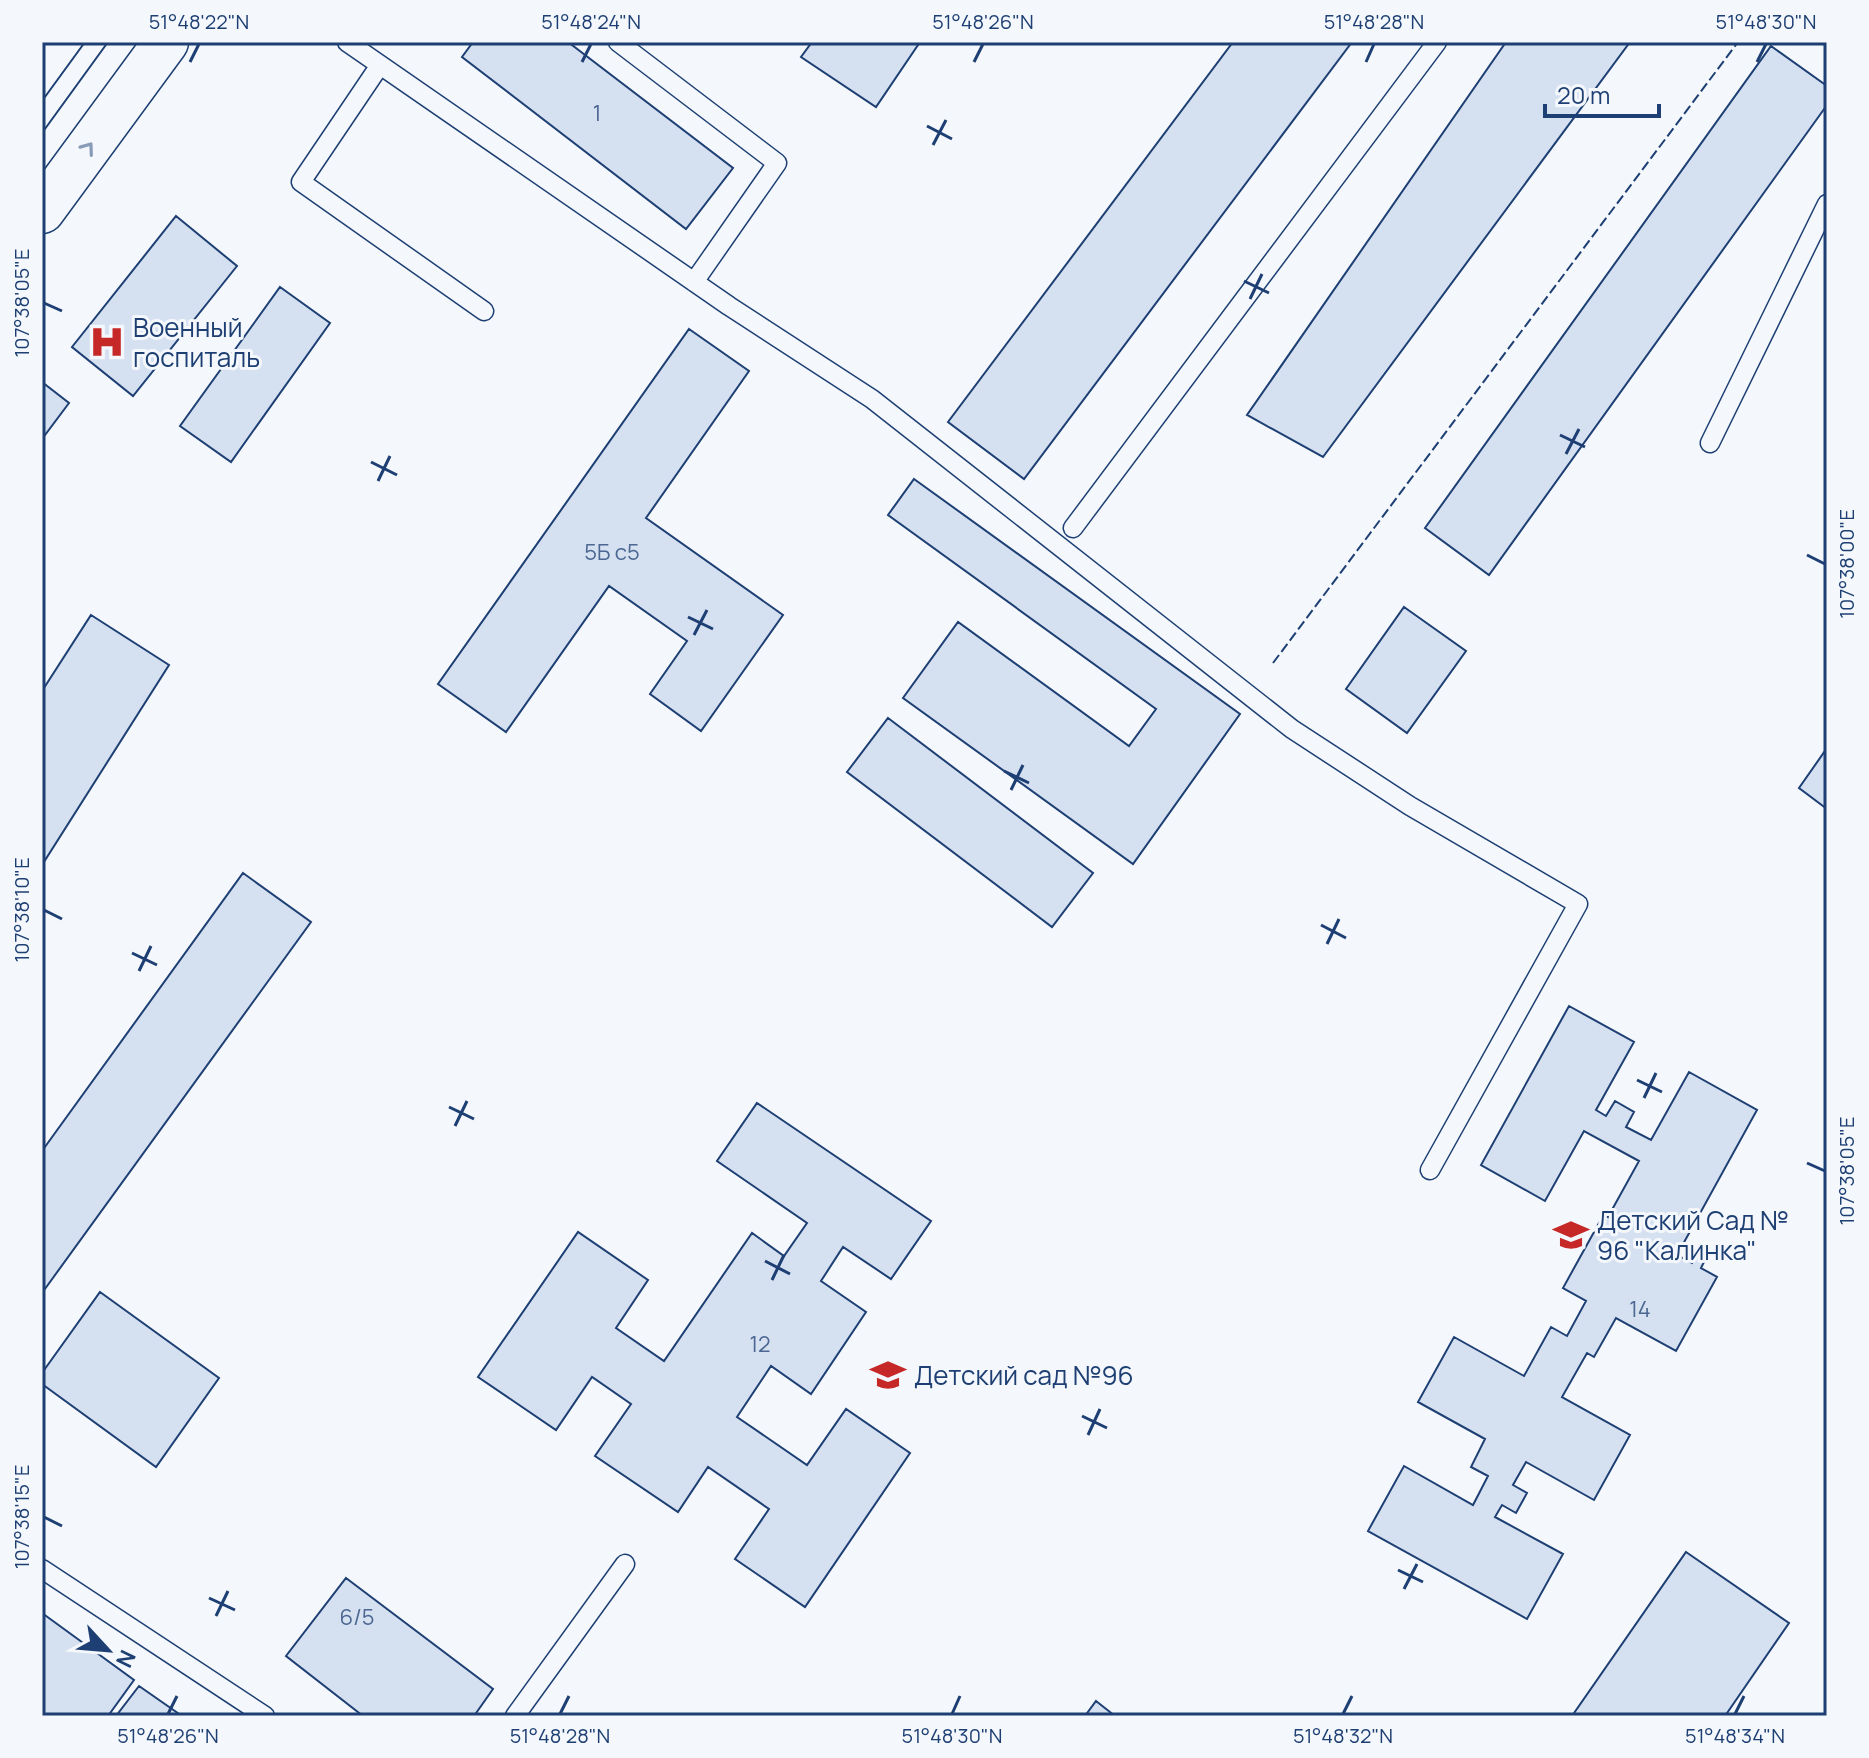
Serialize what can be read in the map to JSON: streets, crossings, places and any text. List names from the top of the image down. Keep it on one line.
{"places":{"hospital":["Военный госпиталь"],"school or university":["Детский Сад № 96 \"Калинка\"","Детский сад №96"]},"house_numbers":["1","5Б с5","14","12","6/5"],"scale_bar":"20 m","north":"bottom right","coordinates":["51°48'22\"N","51°48'24\"N","51°48'26\"N","51°48'28\"N","51°48'30\"N","107°38'05\"E","107°38'00\"E","107°38'10\"E","107°38'15\"E","51°48'32\"N","51°48'34\"N"]}
